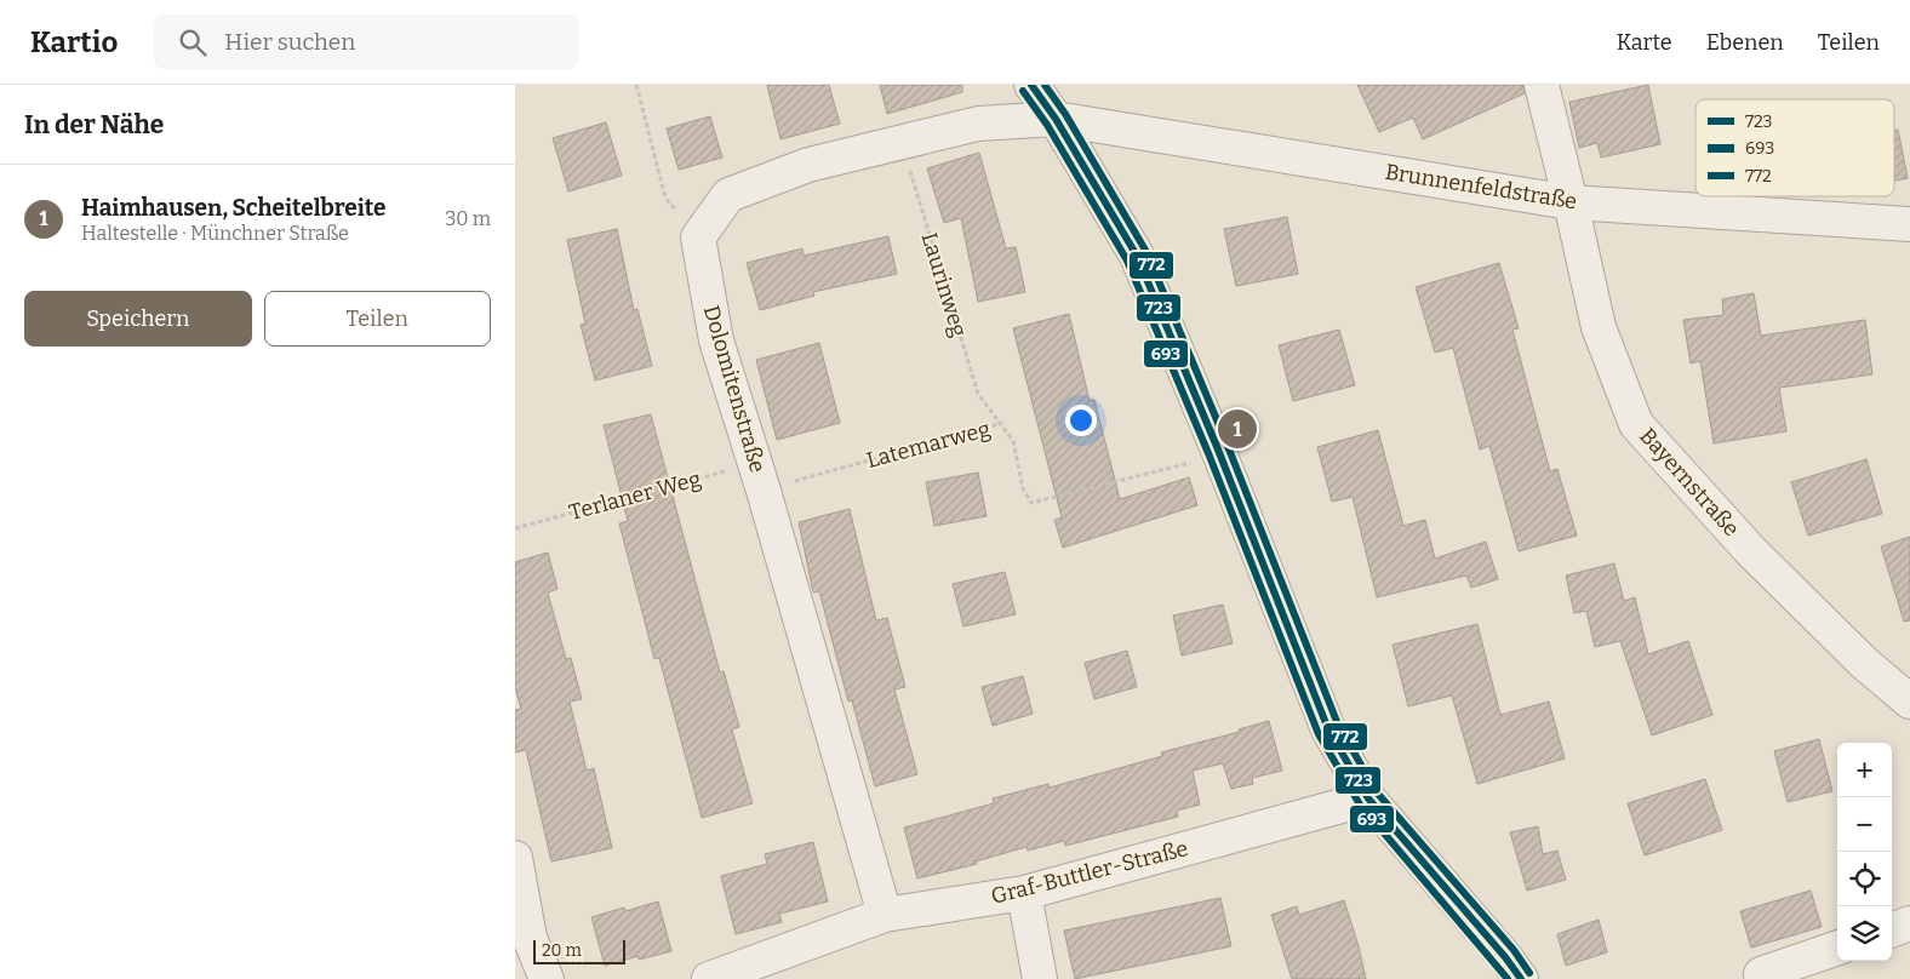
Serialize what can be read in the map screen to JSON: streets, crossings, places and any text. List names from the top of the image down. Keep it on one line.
{"streets":{"street":["Brunnenfeldstraße","Dolomitenstraße","Bayernstraße","Graf-Buttler-Straße"],"path":["Laurinweg","Latemarweg","Terlaner Weg"]},"crossings":[["Brunnenfeldstraße","Bayernstraße"],["Laurinweg","Latemarweg"],["Dolomitenstraße","Latemarweg"],["Dolomitenstraße","Terlaner Weg"],["Dolomitenstraße","Graf-Buttler-Straße"],["Latemarweg","Terlaner Weg"]],"lines":["transit line 723","transit line 772","transit line 693"],"legend":["723","693","772"],"scale_bar":"20 m","page":{"header":"Kartio","search":"Hier suchen","nav":["Karte","Ebenen","Teilen"],"heading":"In der Nähe","list":[{"mark":"1","name":"Haimhausen, Scheitelbreite","note":"Haltestelle · Münchner Straße","value":"30 m"}],"buttons":["Speichern","Teilen"],"pins":"1","map_buttons":["+","−"],"scale":"20 m"}}
